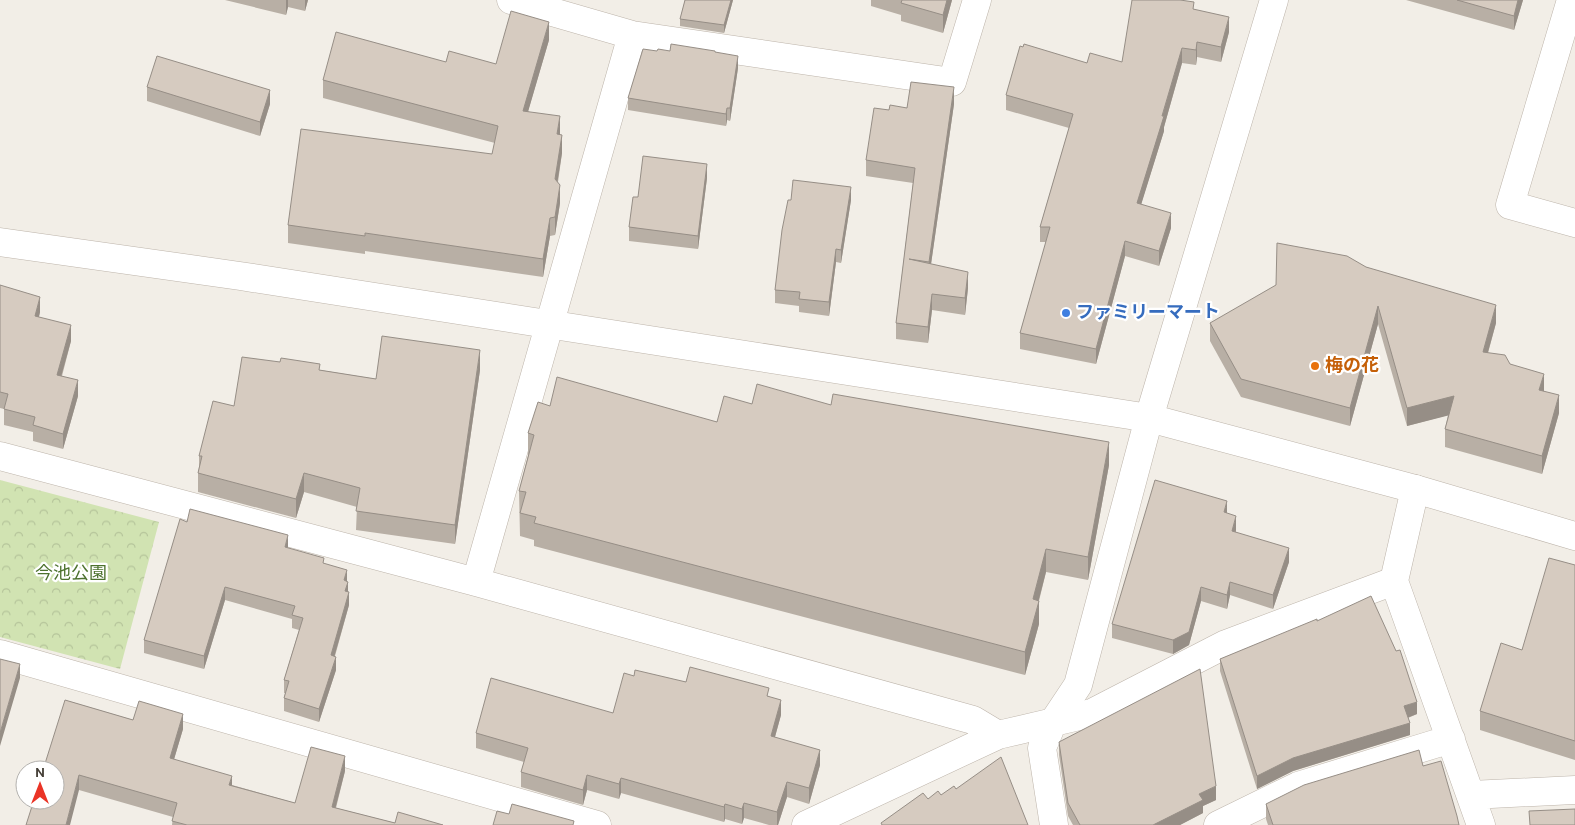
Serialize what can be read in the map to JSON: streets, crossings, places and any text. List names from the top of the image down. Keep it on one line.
{"parks":["今池公園"],"places":["ファミリーマート","梅の花"],"north":"top"}
